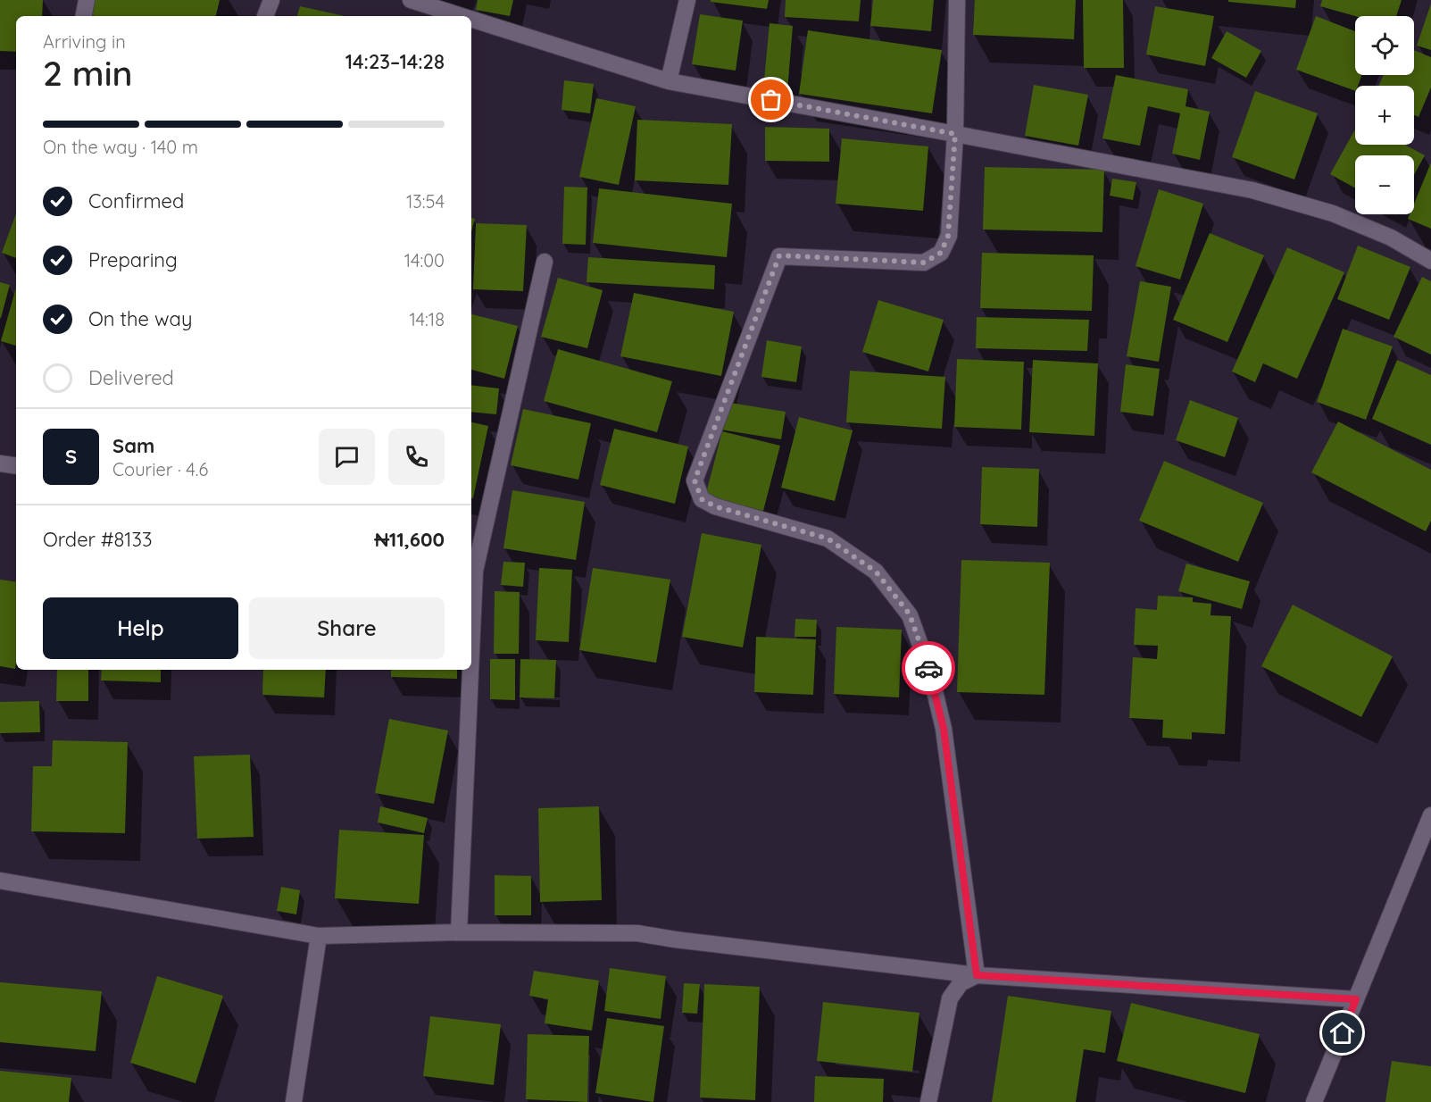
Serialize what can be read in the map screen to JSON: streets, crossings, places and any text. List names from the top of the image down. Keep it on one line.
{"page":{"map_buttons":["+","−"],"heading":["2 min","Arriving in","14:23–14:28"],"panel":["Sam","Courier · 4.6","Order #8133","₦11,600"],"bar":"On the way · 140 m","list":[["Confirmed","13:54"],["Preparing","14:00"],["On the way","14:18"],"Delivered"],"round":"S","buttons":["Help","Share"]}}
